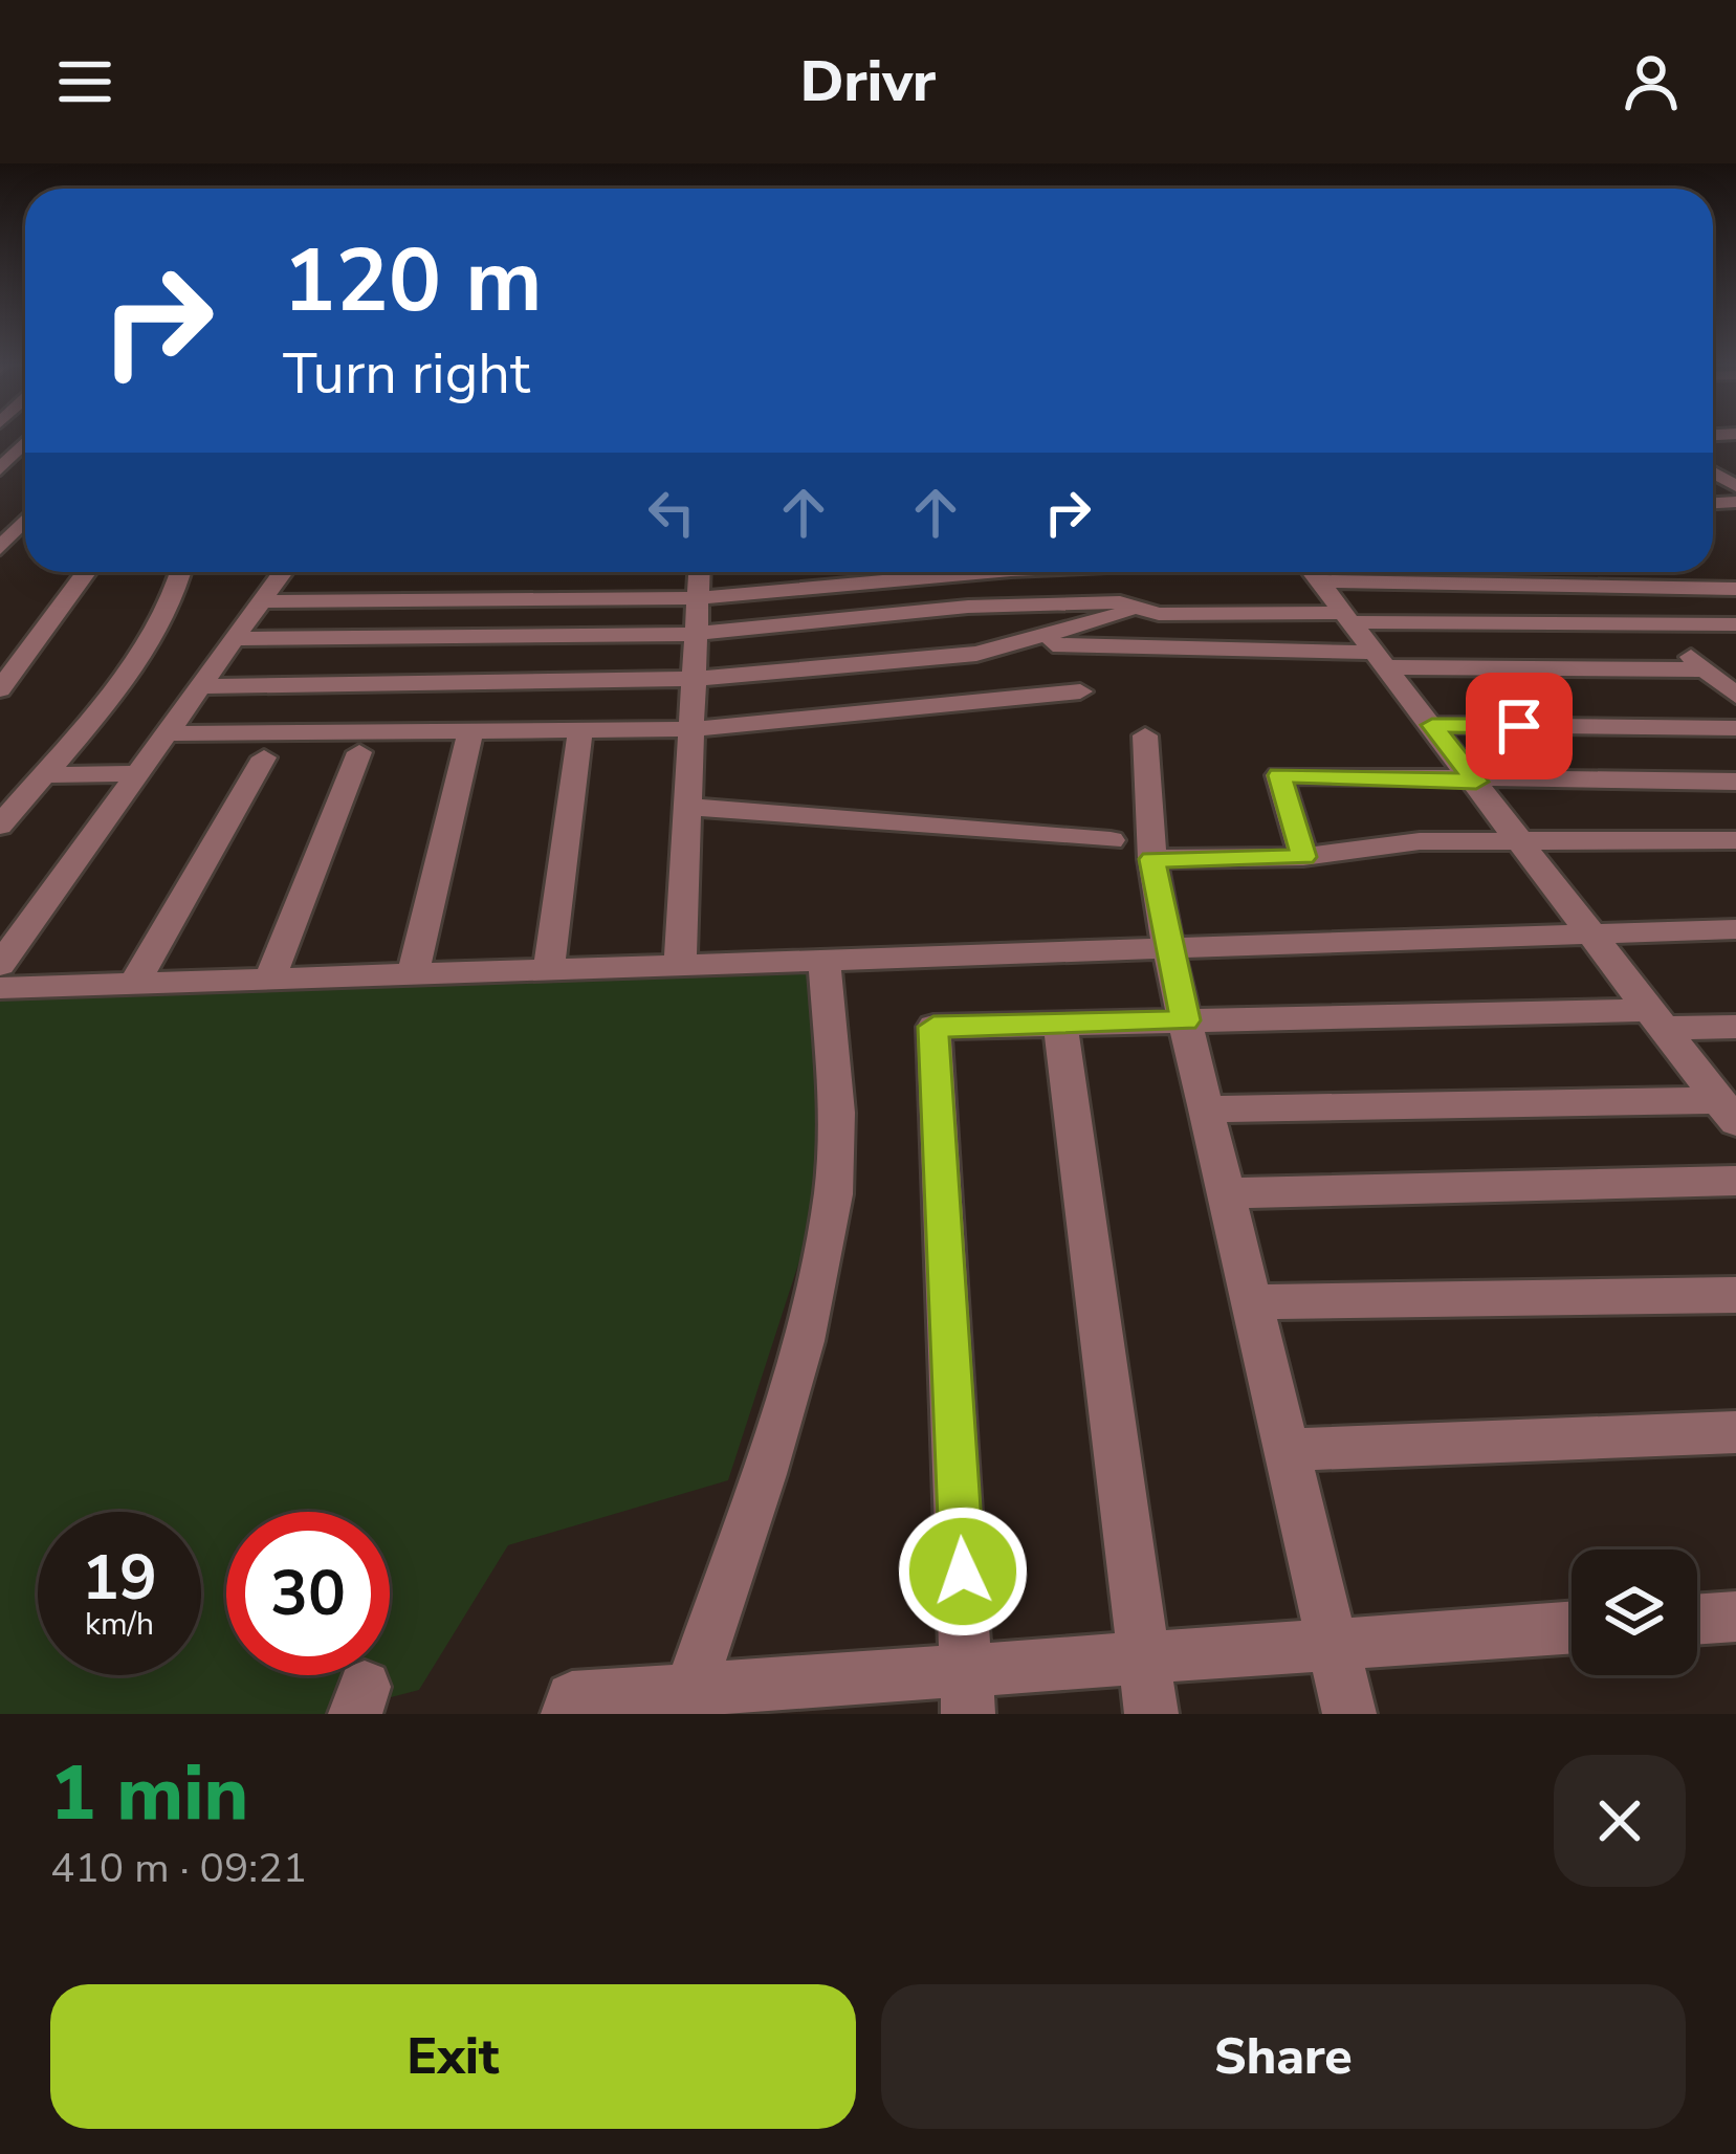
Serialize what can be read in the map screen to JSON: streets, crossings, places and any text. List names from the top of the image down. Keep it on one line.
{"page":{"header":"Drivr","turn":["120 m","Turn right"],"speed":"19 km/h","limit":"30","heading":["1 min","410 m · 09:21"],"buttons":["Exit","Share"]}}
